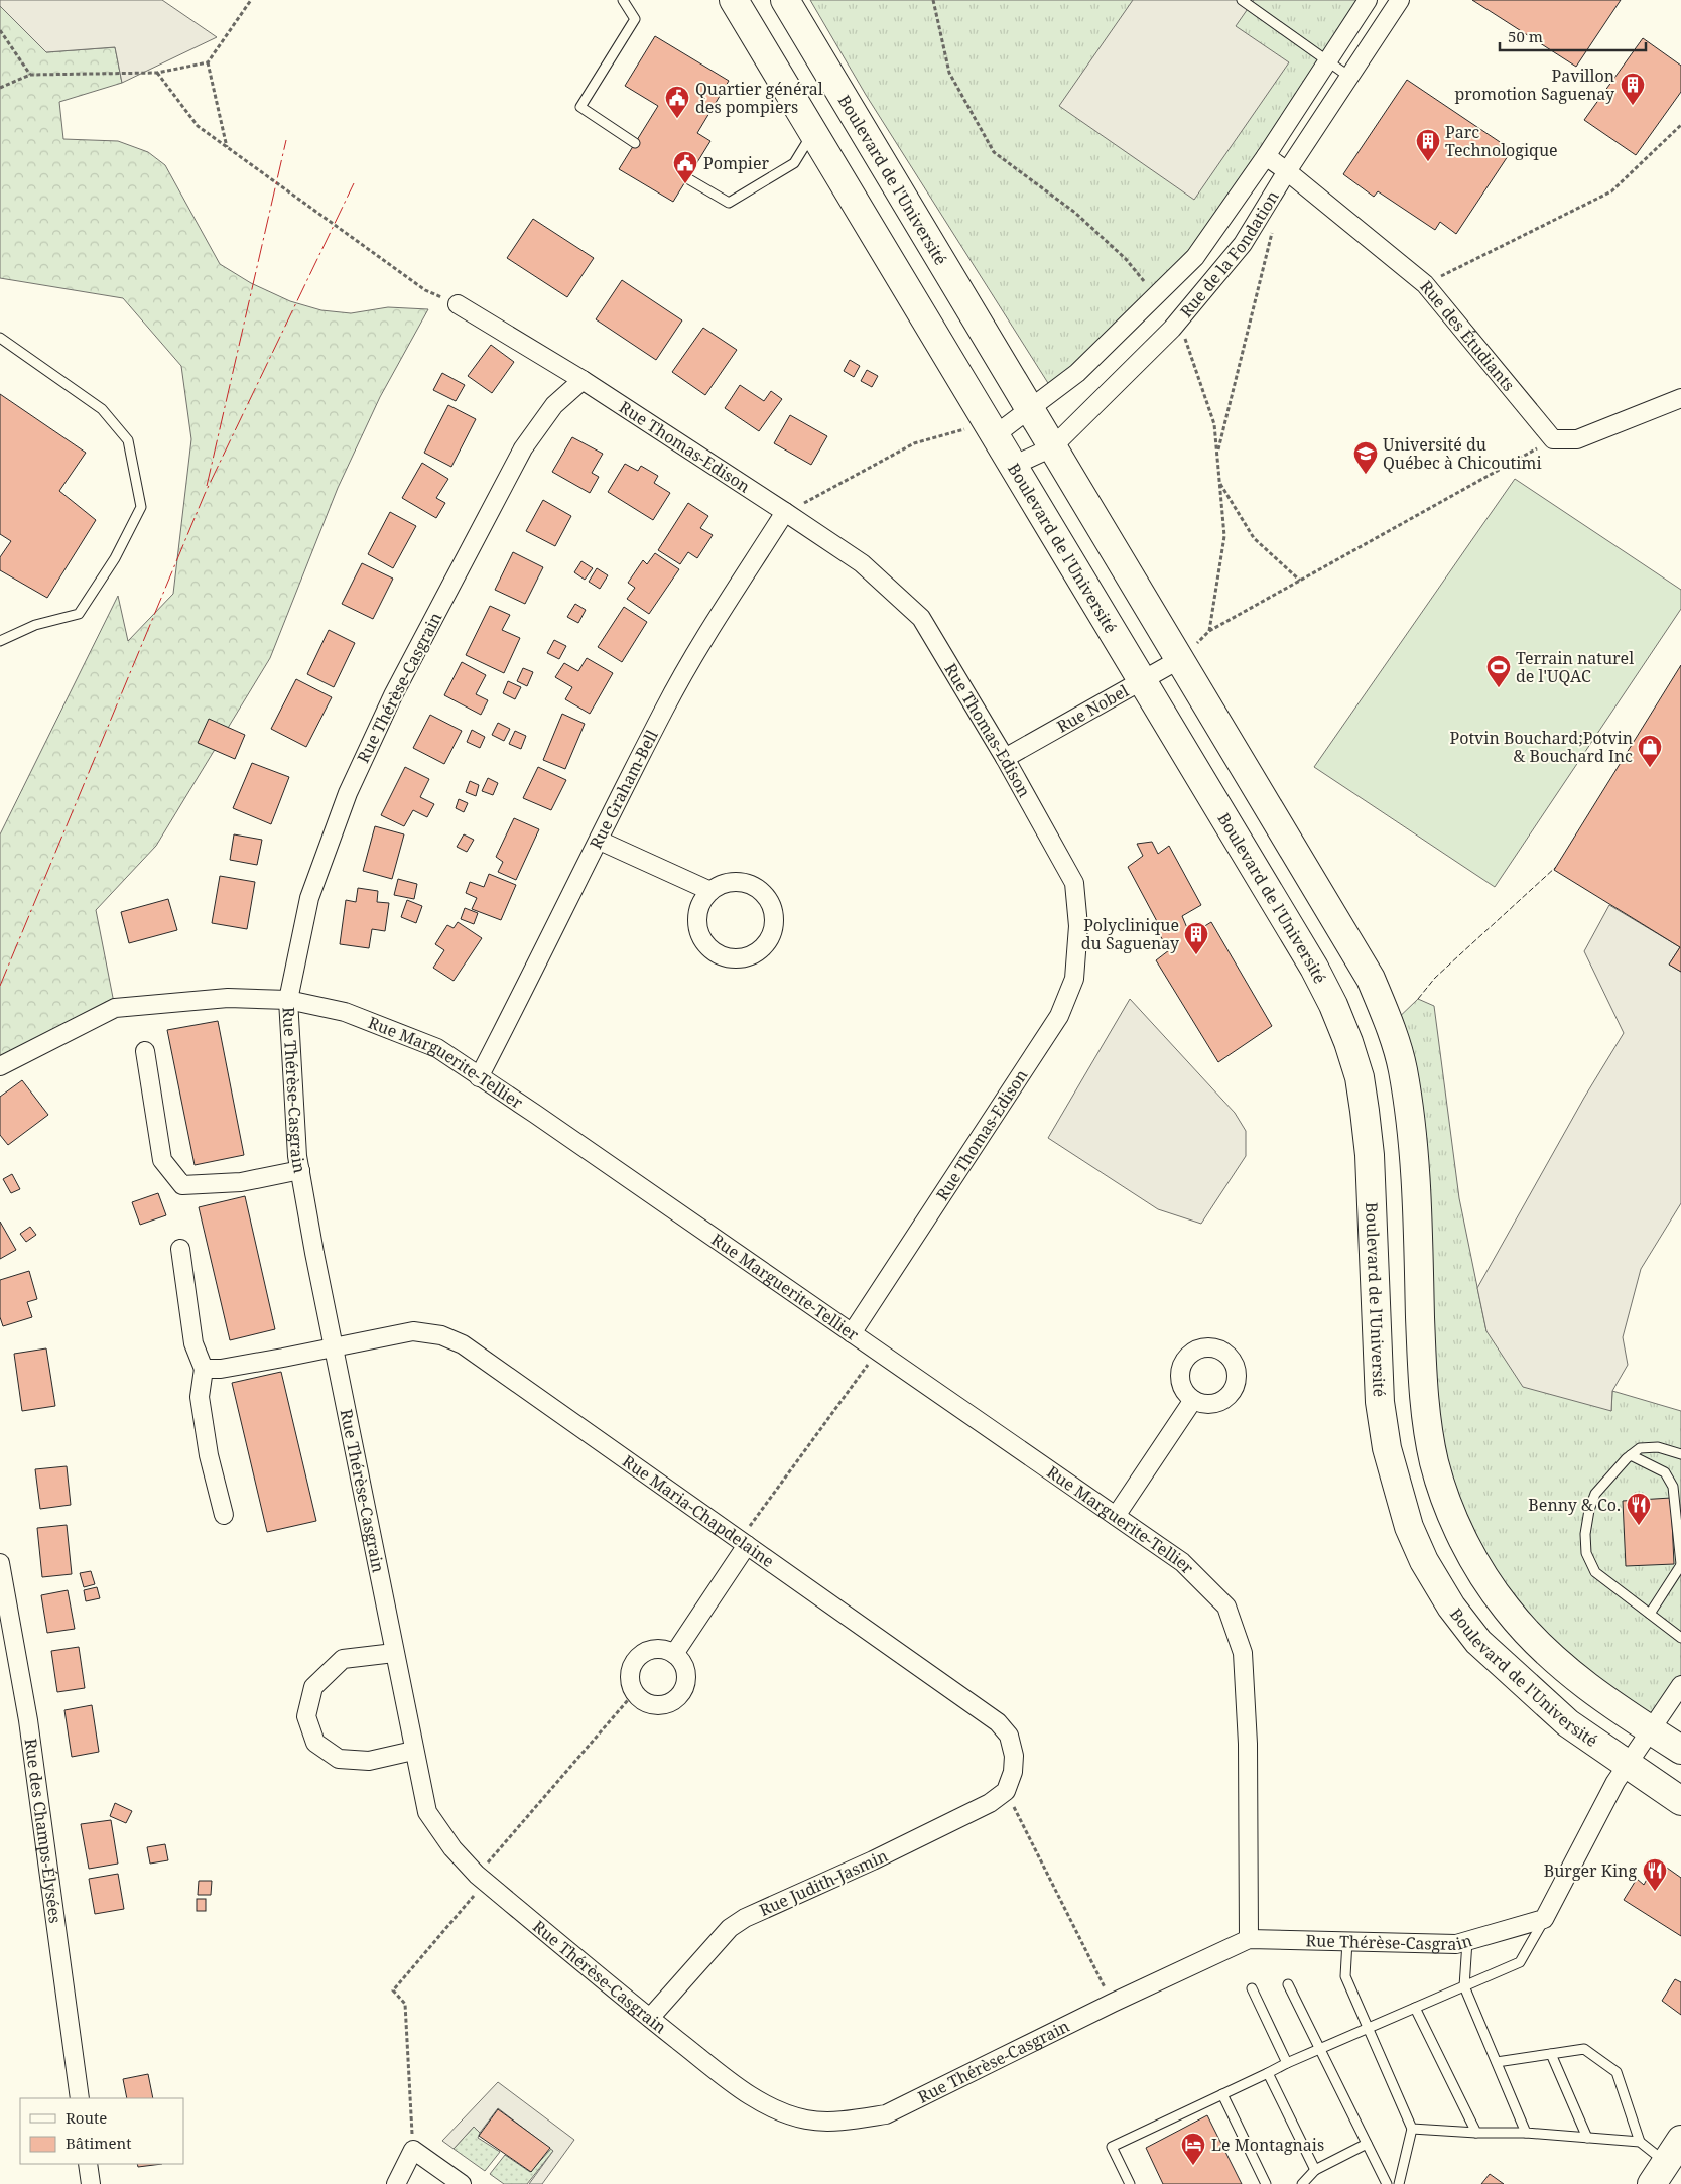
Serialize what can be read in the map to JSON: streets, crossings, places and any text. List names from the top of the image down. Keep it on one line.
{"streets":{"main road":["Boulevard de l'Université"],"street":["Rue de la Fondation","Rue des Étudiants","Rue Thomas-Edison","Rue Thérèse-Casgrain","Rue Nobel","Rue Graham-Bell","Rue Marguerite-Tellier","Rue Maria-Chapdelaine","Rue des Champs-Élysées","Rue Judith-Jasmin"]},"crossings":[["Boulevard de l'Université","Rue de la Fondation"],["Boulevard de l'Université","Rue Nobel"],["Rue de la Fondation","Rue des Étudiants"],["Rue Thomas-Edison","Rue Thérèse-Casgrain"],["Rue Thomas-Edison","Rue Nobel"],["Rue Thomas-Edison","Rue Graham-Bell"],["Rue Thomas-Edison","Rue Marguerite-Tellier"],["Rue Thérèse-Casgrain","Rue Marguerite-Tellier"],["Rue Thérèse-Casgrain","Rue Maria-Chapdelaine"],["Rue Thérèse-Casgrain","Rue Judith-Jasmin"],["Rue Graham-Bell","Rue Marguerite-Tellier"],["Rue Maria-Chapdelaine","Rue Judith-Jasmin"]],"places":{"building":["Pavillon promotion Saguenay","Parc Technologique","Polyclinique du Saguenay"],"public building":["Quartier général des pompiers","Pompier"],"school or university":["Université du Québec à Chicoutimi"],"sports":["Terrain naturel de l'UQAC"],"shop":["Potvin Bouchard;Potvin & Bouchard Inc"],"restaurant":["Benny & Co.","Burger King"],"hotel":["Le Montagnais"]},"legend":["Route","Bâtiment"],"scale_bar":"50 m"}
